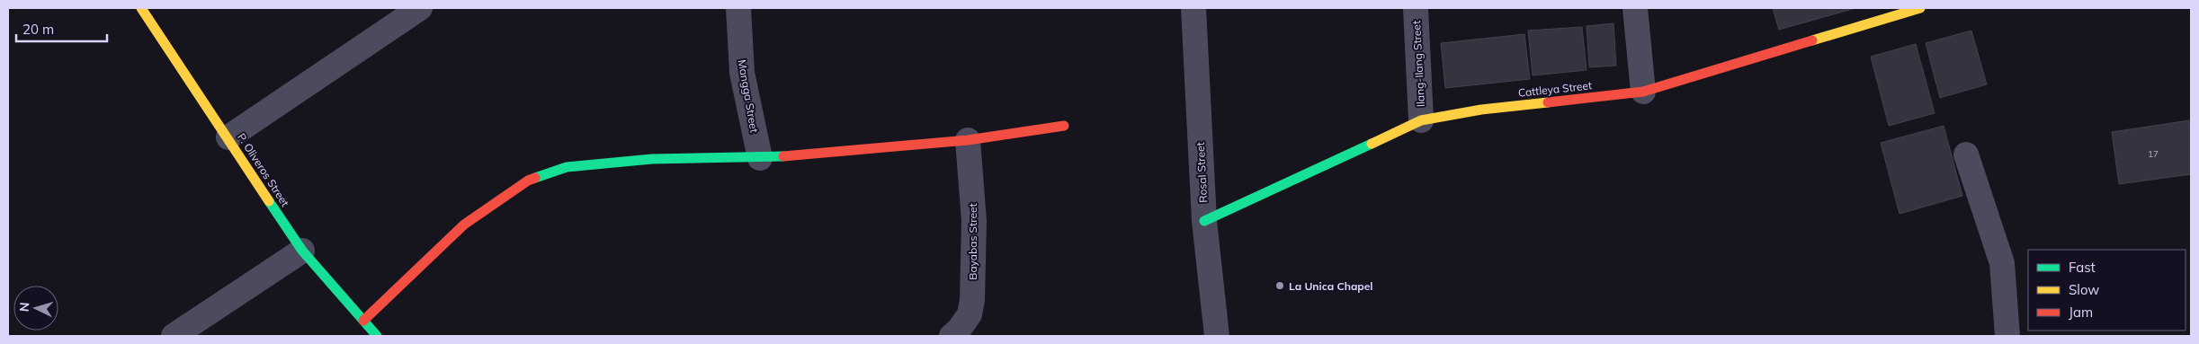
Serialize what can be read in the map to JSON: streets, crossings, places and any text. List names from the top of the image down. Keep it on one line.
{"streets":{"street":["Ilang-Ilang Street","Cattleya Street","Mangga Street","P. Oliveros Street","Rosal Street","Bayabas Street"]},"crossings":[["Ilang-Ilang Street","Cattleya Street"],["Cattleya Street","Rosal Street"]],"places":["La Unica Chapel"],"house_numbers":["17"],"legend":["Fast","Slow","Jam"],"scale_bar":"20 m","north":"left"}
